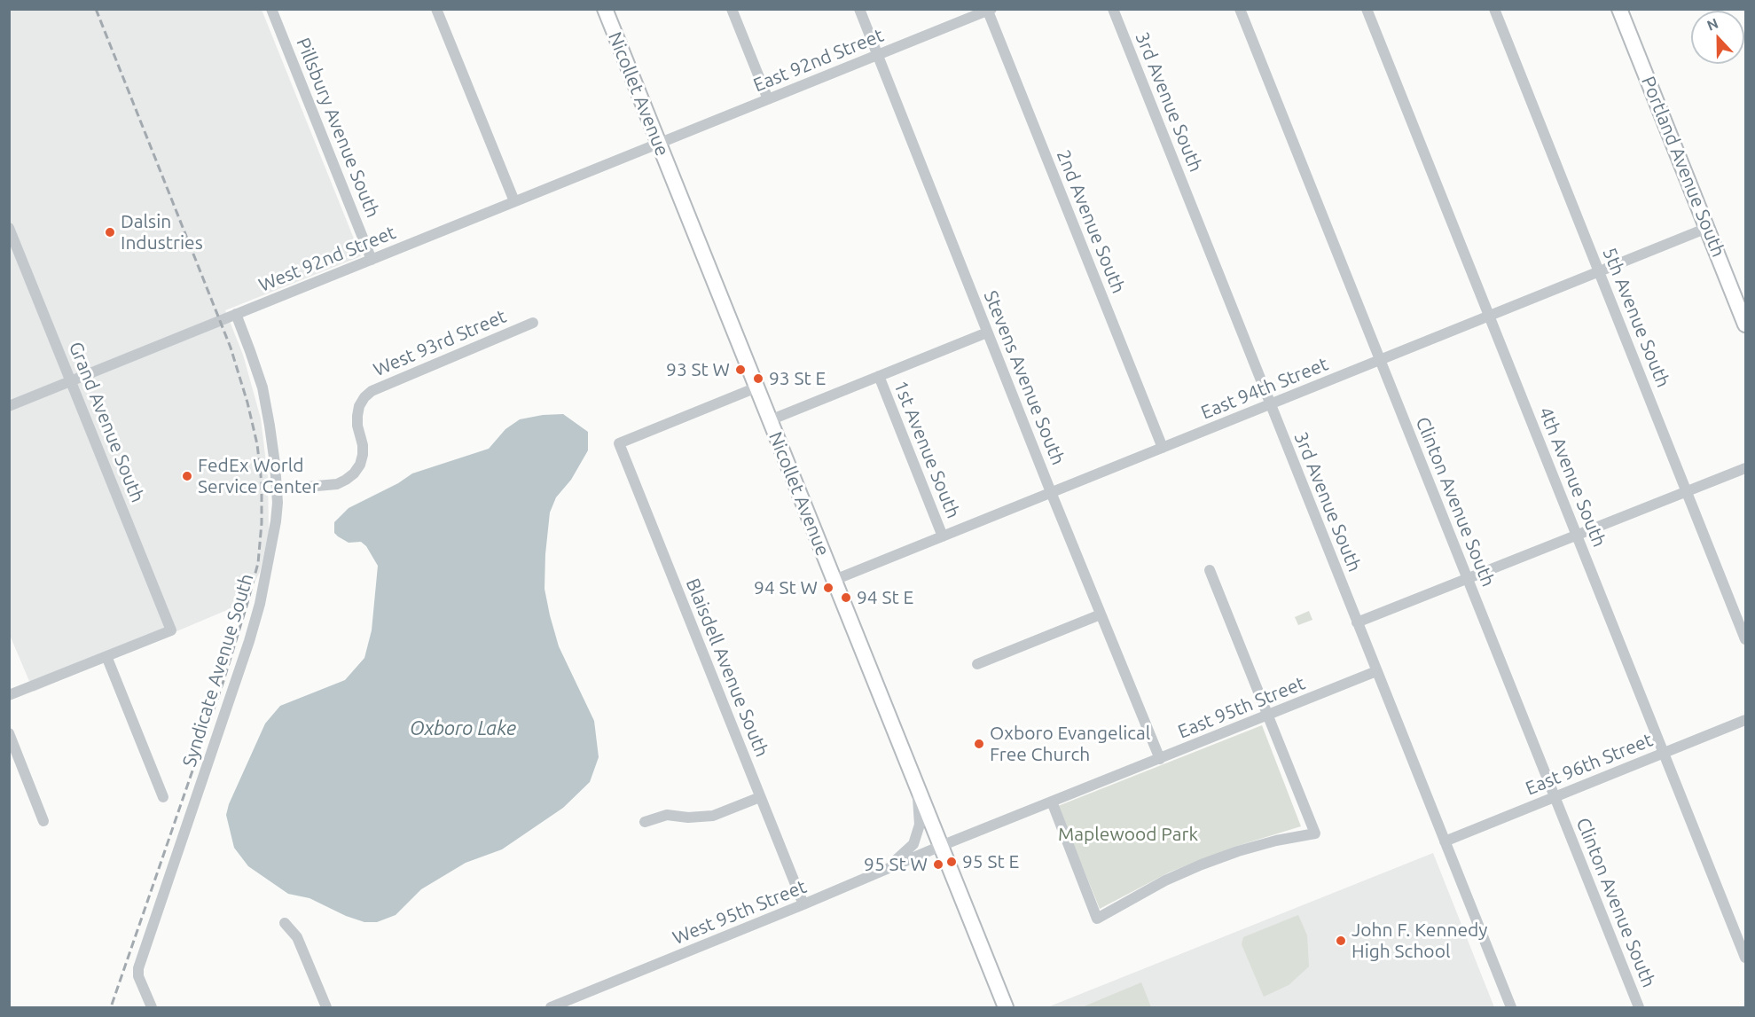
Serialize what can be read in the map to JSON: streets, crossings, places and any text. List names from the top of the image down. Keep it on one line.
{"streets":{"main road":["Nicollet Avenue","Portland Avenue South"],"street":["East 92nd Street","3rd Avenue South","Pillsbury Avenue South","2nd Avenue South","West 92nd Street","5th Avenue South","West 93rd Street","Stevens Avenue South","East 94th Street","Grand Avenue South","1st Avenue South","4th Avenue South","Clinton Avenue South","Blaisdell Avenue South","Syndicate Avenue South","East 95th Street","East 96th Street","West 95th Street"]},"crossings":[["East 92nd Street","Nicollet Avenue"],["East 92nd Street","2nd Avenue South"],["East 92nd Street","West 92nd Street"],["East 92nd Street","Stevens Avenue South"],["Nicollet Avenue","West 92nd Street"],["Nicollet Avenue","East 94th Street"],["Nicollet Avenue","Blaisdell Avenue South"],["Nicollet Avenue","East 95th Street"],["Nicollet Avenue","West 95th Street"],["3rd Avenue South","East 94th Street"],["3rd Avenue South","East 95th Street"],["3rd Avenue South","East 96th Street"],["Pillsbury Avenue South","West 92nd Street"],["Portland Avenue South","East 94th Street"],["2nd Avenue South","East 94th Street"],["West 92nd Street","Grand Avenue South"],["West 92nd Street","Syndicate Avenue South"],["5th Avenue South","East 94th Street"],["West 93rd Street","Syndicate Avenue South"],["Stevens Avenue South","East 94th Street"],["Stevens Avenue South","East 95th Street"],["East 94th Street","1st Avenue South"],["East 94th Street","4th Avenue South"],["East 94th Street","Clinton Avenue South"],["4th Avenue South","East 96th Street"],["Clinton Avenue South","East 96th Street"],["Blaisdell Avenue South","West 95th Street"],["East 95th Street","West 95th Street"]],"water":["Oxboro Lake"],"parks":["Maplewood Park"],"places":["Dalsin Industries","93 St W","93 St E","FedEx World Service Center","94 St W","94 St E","Oxboro Evangelical Free Church","95 St E","95 St W","John F. Kennedy High School"],"north":"top"}
